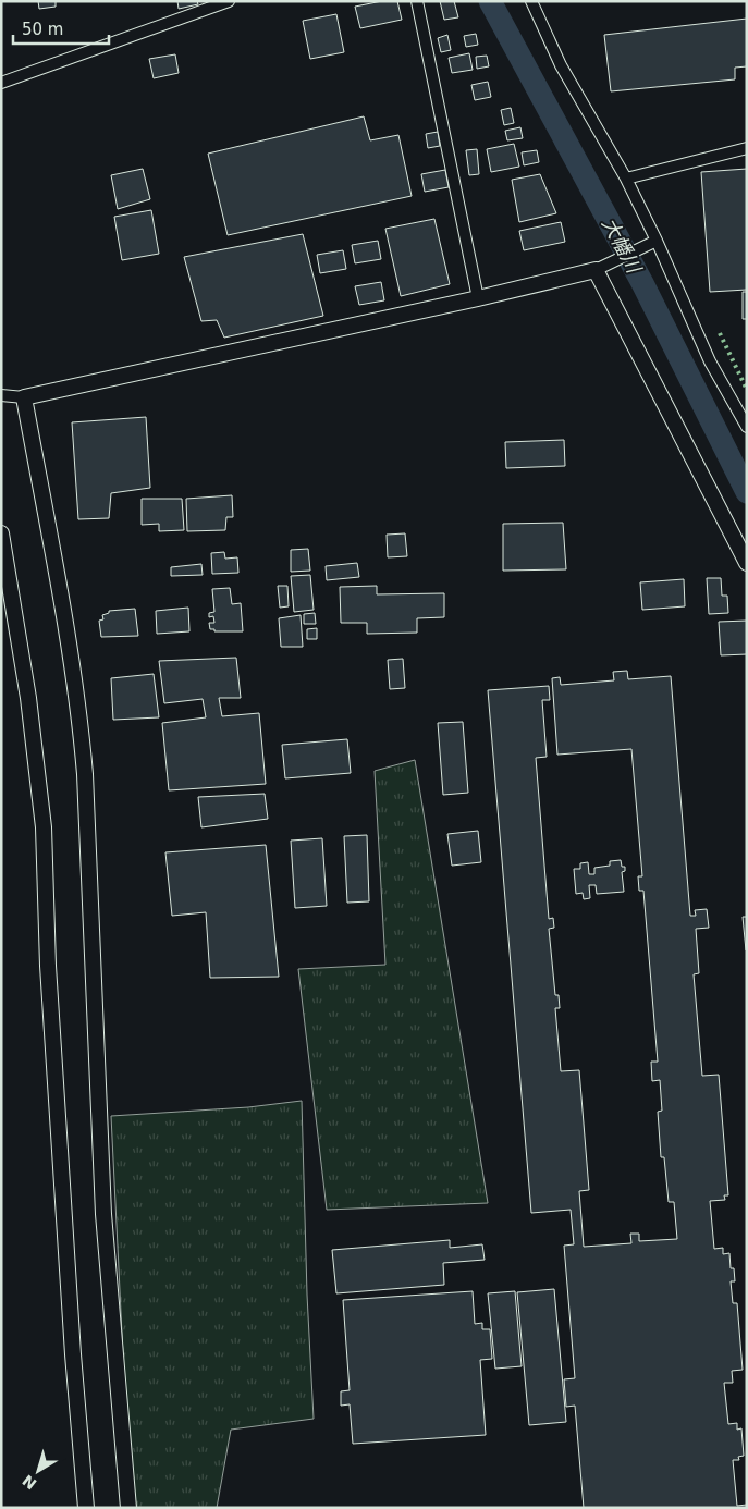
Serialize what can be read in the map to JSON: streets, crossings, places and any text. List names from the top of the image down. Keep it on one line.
{"water":["大幡川"],"scale_bar":"50 m","north":"bottom left"}
